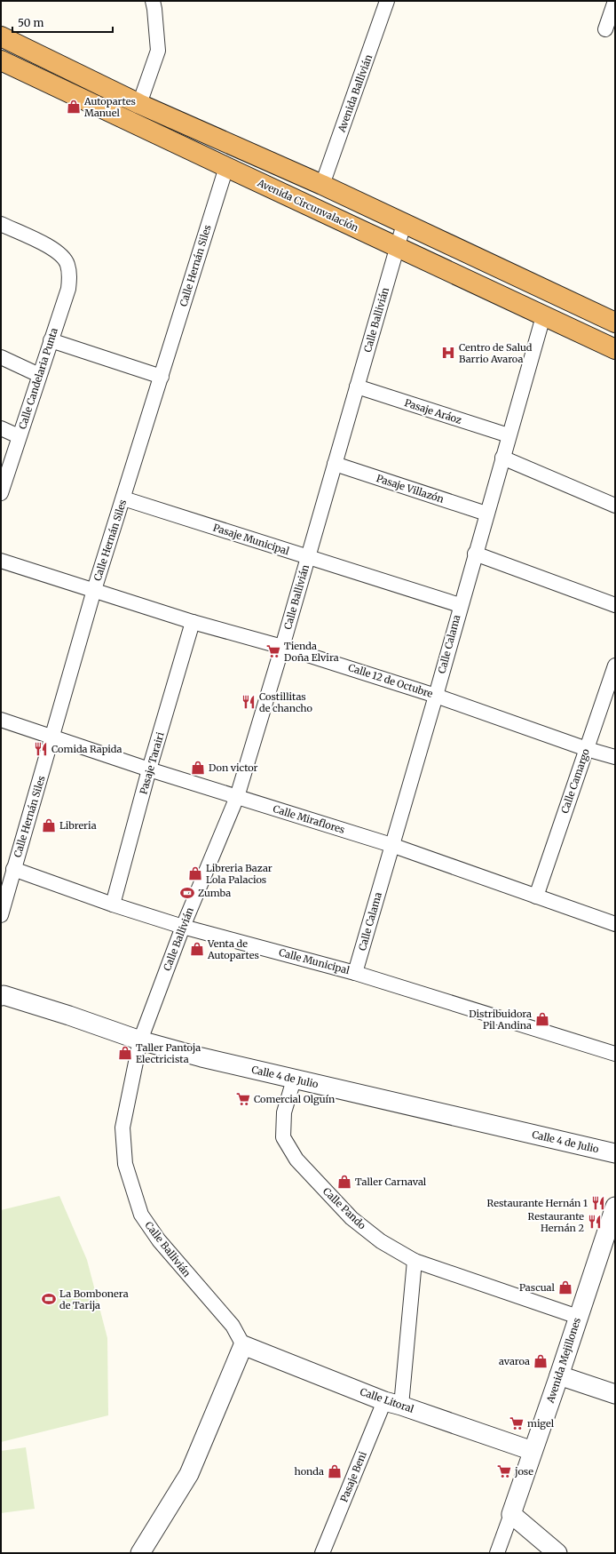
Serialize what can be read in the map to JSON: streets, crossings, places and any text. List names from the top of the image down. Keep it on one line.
{"streets":{"highway":["Avenida Circunvalación"],"street":["Avenida Ballivián","Calle Hernán Siles","Calle Ballivián","Calle Candelaria Punta","Pasaje Aráoz","Pasaje Villazón","Pasaje Municipal","Calle Calama","Calle 12 de Octubre","Pasaje Tarairi","Calle Camargo","Calle Miraflores","Calle Municipal","Calle 4 de Julio","Calle Pando","Avenida Mejillones","Calle Litoral","Pasaje Beni"]},"crossings":[["Avenida Circunvalación","Calle Hernán Siles"],["Avenida Circunvalación","Calle Ballivián"],["Avenida Circunvalación","Calle Calama"],["Calle Hernán Siles","Pasaje Municipal"],["Calle Hernán Siles","Calle 12 de Octubre"],["Calle Hernán Siles","Calle Miraflores"],["Calle Hernán Siles","Calle Municipal"],["Calle Ballivián","Pasaje Aráoz"],["Calle Ballivián","Pasaje Villazón"],["Calle Ballivián","Pasaje Municipal"],["Calle Ballivián","Calle 12 de Octubre"],["Calle Ballivián","Calle Miraflores"],["Calle Ballivián","Calle Municipal"],["Calle Ballivián","Calle 4 de Julio"],["Calle Ballivián","Calle Litoral"],["Pasaje Aráoz","Calle Calama"],["Pasaje Villazón","Calle Calama"],["Pasaje Municipal","Calle Calama"],["Calle Calama","Calle 12 de Octubre"],["Calle Calama","Calle Miraflores"],["Calle Calama","Calle Municipal"],["Calle 12 de Octubre","Pasaje Tarairi"],["Calle 12 de Octubre","Calle Camargo"],["Pasaje Tarairi","Calle Miraflores"],["Pasaje Tarairi","Calle Municipal"],["Calle Camargo","Calle Miraflores"],["Calle 4 de Julio","Calle Pando"],["Calle Pando","Avenida Mejillones"],["Calle Pando","Pasaje Beni"],["Avenida Mejillones","Calle Litoral"],["Calle Litoral","Pasaje Beni"]],"places":{"shop":["Autopartes Manuel","Don victor","Libreria","Libreria Bazar Lola Palacios","Venta de Autopartes","Distribuidora Pil Andina","Taller Pantoja Electricista","Taller Carnaval","Pascual","avaroa","honda"],"hospital":["Centro de Salud Barrio Avaroa"],"supermarket":["Tienda Doña Elvira","Comercial Olguín","migel","jose"],"restaurant":["Costillitas de chancho","Comida Rapida","Restaurante Hernán 1","Restaurante Hernán 2"],"sports":["Zumba","La Bombonera de Tarija"]},"scale_bar":"50 m"}
